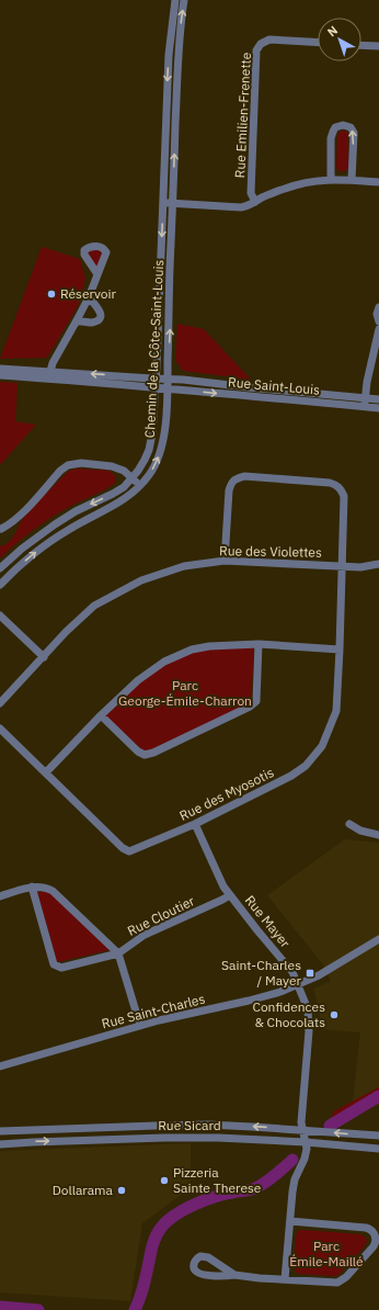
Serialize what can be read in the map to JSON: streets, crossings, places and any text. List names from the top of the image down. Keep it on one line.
{"streets":{"street":["Rue Emilien-Frenette","Chemin de la Côte-Saint-Louis","Rue Saint-Louis","Rue des Violettes","Rue des Myosotis","Rue Cloutier","Rue Mayer","Rue Saint-Charles","Rue Sicard"]},"crossings":[["Chemin de la Côte-Saint-Louis","Rue Saint-Louis"],["Rue des Violettes","Rue des Myosotis"],["Rue des Myosotis","Rue Mayer"],["Rue Cloutier","Rue Mayer"],["Rue Mayer","Rue Saint-Charles"],["Rue Mayer","Rue Sicard"]],"parks":["Parc George-Émile-Charron","Parc Émile-Maillé"],"places":{"other":["Réservoir","Confidences & Chocolats","Pizzeria Sainte Therese","Dollarama"],"transit":["Saint-Charles / Mayer"]},"north":"top left"}
